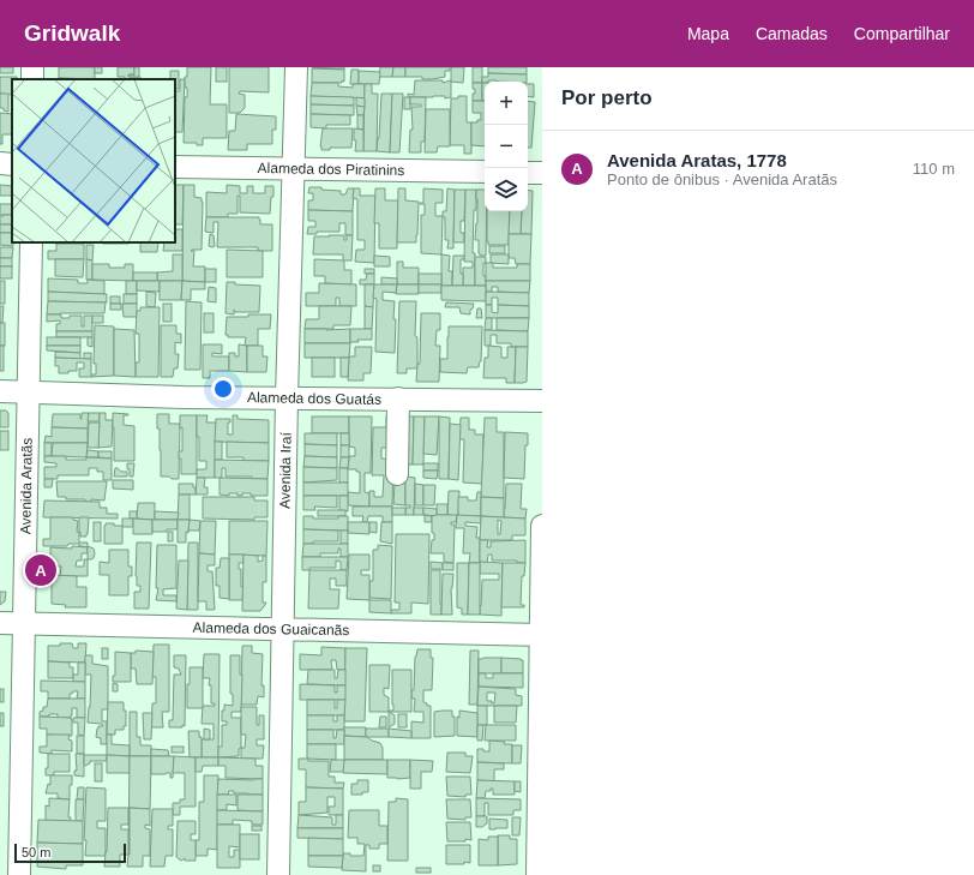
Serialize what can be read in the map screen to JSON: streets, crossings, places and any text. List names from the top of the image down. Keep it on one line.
{"streets":{"street":["Alameda dos Piratinins","Alameda dos Guatás","Avenida Iraí","Avenida Aratãs","Alameda dos Guaicanãs"]},"crossings":[["Alameda dos Piratinins","Avenida Iraí"],["Alameda dos Guatás","Avenida Iraí"],["Alameda dos Guatás","Avenida Aratãs"],["Avenida Iraí","Alameda dos Guaicanãs"],["Avenida Aratãs","Alameda dos Guaicanãs"]],"scale_bar":"50 m","page":{"header":"Gridwalk","nav":["Mapa","Camadas","Compartilhar"],"heading":"Por perto","map_buttons":["+","−"],"list":[{"mark":"A","name":"Avenida Aratas, 1778","note":"Ponto de ônibus · Avenida Aratãs","value":"110 m"}],"pins":"A","scale":"50 m"}}
